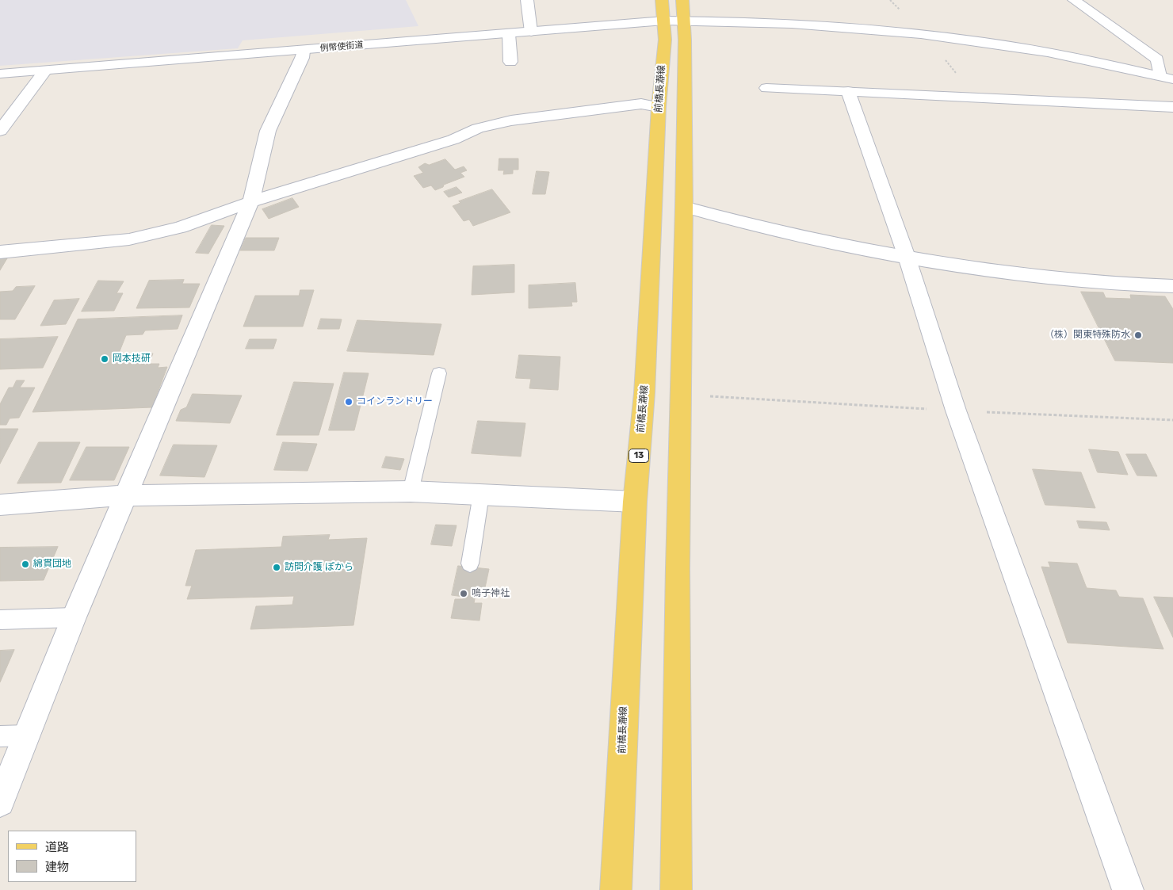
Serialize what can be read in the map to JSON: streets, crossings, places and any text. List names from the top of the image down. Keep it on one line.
{"streets":{"main road":["前橋長瀞線","13"],"street":["例幣使街道"]},"crossings":[["例幣使街道","前橋長瀞線"]],"places":["（株）関東特殊防水","岡本技研","コインランドリー","綿貫団地","訪問介護 ぽから","鳴子神社"],"legend":["道路","建物"]}
